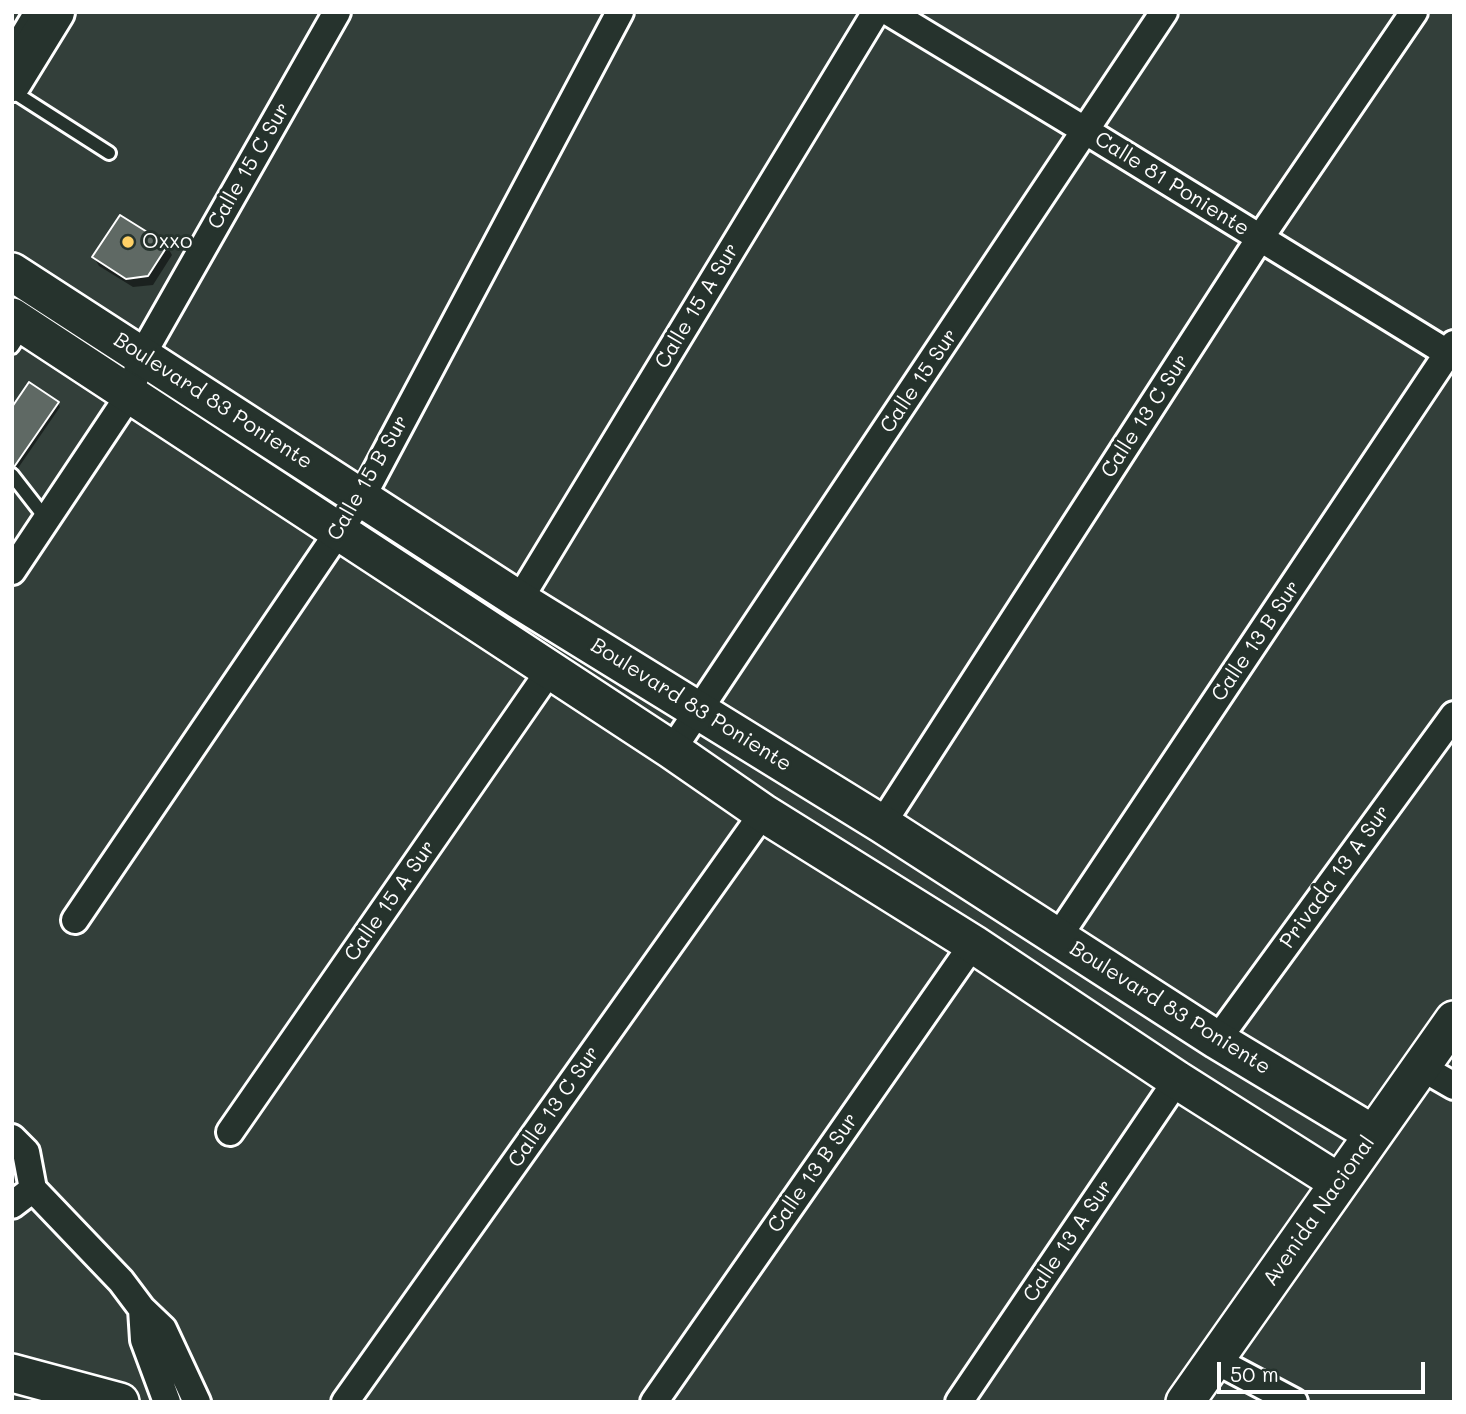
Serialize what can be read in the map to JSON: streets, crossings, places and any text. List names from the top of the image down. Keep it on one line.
{"streets":{"street":["Calle 15 C Sur","Calle 81 Poniente","Calle 15 A Sur","Calle 15 Sur","Boulevard 83 Poniente","Calle 13 C Sur","Calle 15 B Sur","Calle 13 B Sur","Privada 13 A Sur","Avenida Nacional","Calle 13 A Sur"]},"crossings":[["Calle 15 C Sur","Boulevard 83 Poniente"],["Calle 81 Poniente","Calle 15 Sur"],["Calle 81 Poniente","Calle 13 C Sur"],["Calle 81 Poniente","Calle 13 B Sur"],["Calle 15 A Sur","Boulevard 83 Poniente"],["Calle 15 Sur","Boulevard 83 Poniente"],["Boulevard 83 Poniente","Calle 13 C Sur"],["Boulevard 83 Poniente","Calle 15 B Sur"],["Boulevard 83 Poniente","Calle 13 B Sur"],["Boulevard 83 Poniente","Privada 13 A Sur"],["Boulevard 83 Poniente","Avenida Nacional"],["Boulevard 83 Poniente","Calle 13 A Sur"]],"places":["Oxxo"],"scale_bar":"50 m"}
